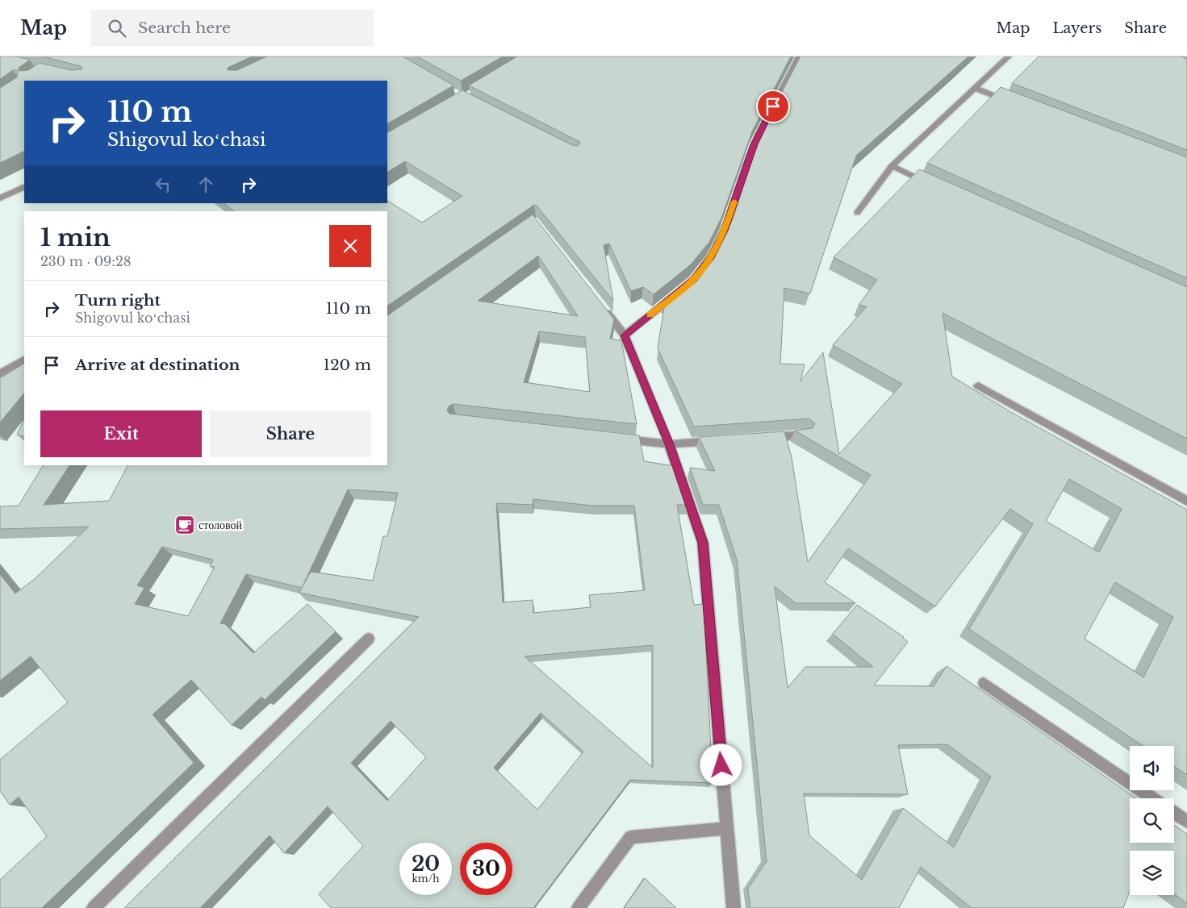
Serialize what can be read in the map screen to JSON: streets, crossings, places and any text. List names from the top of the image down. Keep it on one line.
{"places":{"cafe":["столовой"]},"page":{"header":"Map","search":"Search here","nav":["Map","Layers","Share"],"turn":["110 m","Shigovul koʻchasi"],"heading":["1 min","230 m · 09:28"],"list":[{"name":"Turn right","note":"Shigovul koʻchasi","value":"110 m"},{"name":"Arrive at destination","value":"120 m"}],"buttons":["Exit","Share"],"speed":"20 km/h","limit":"30"}}
